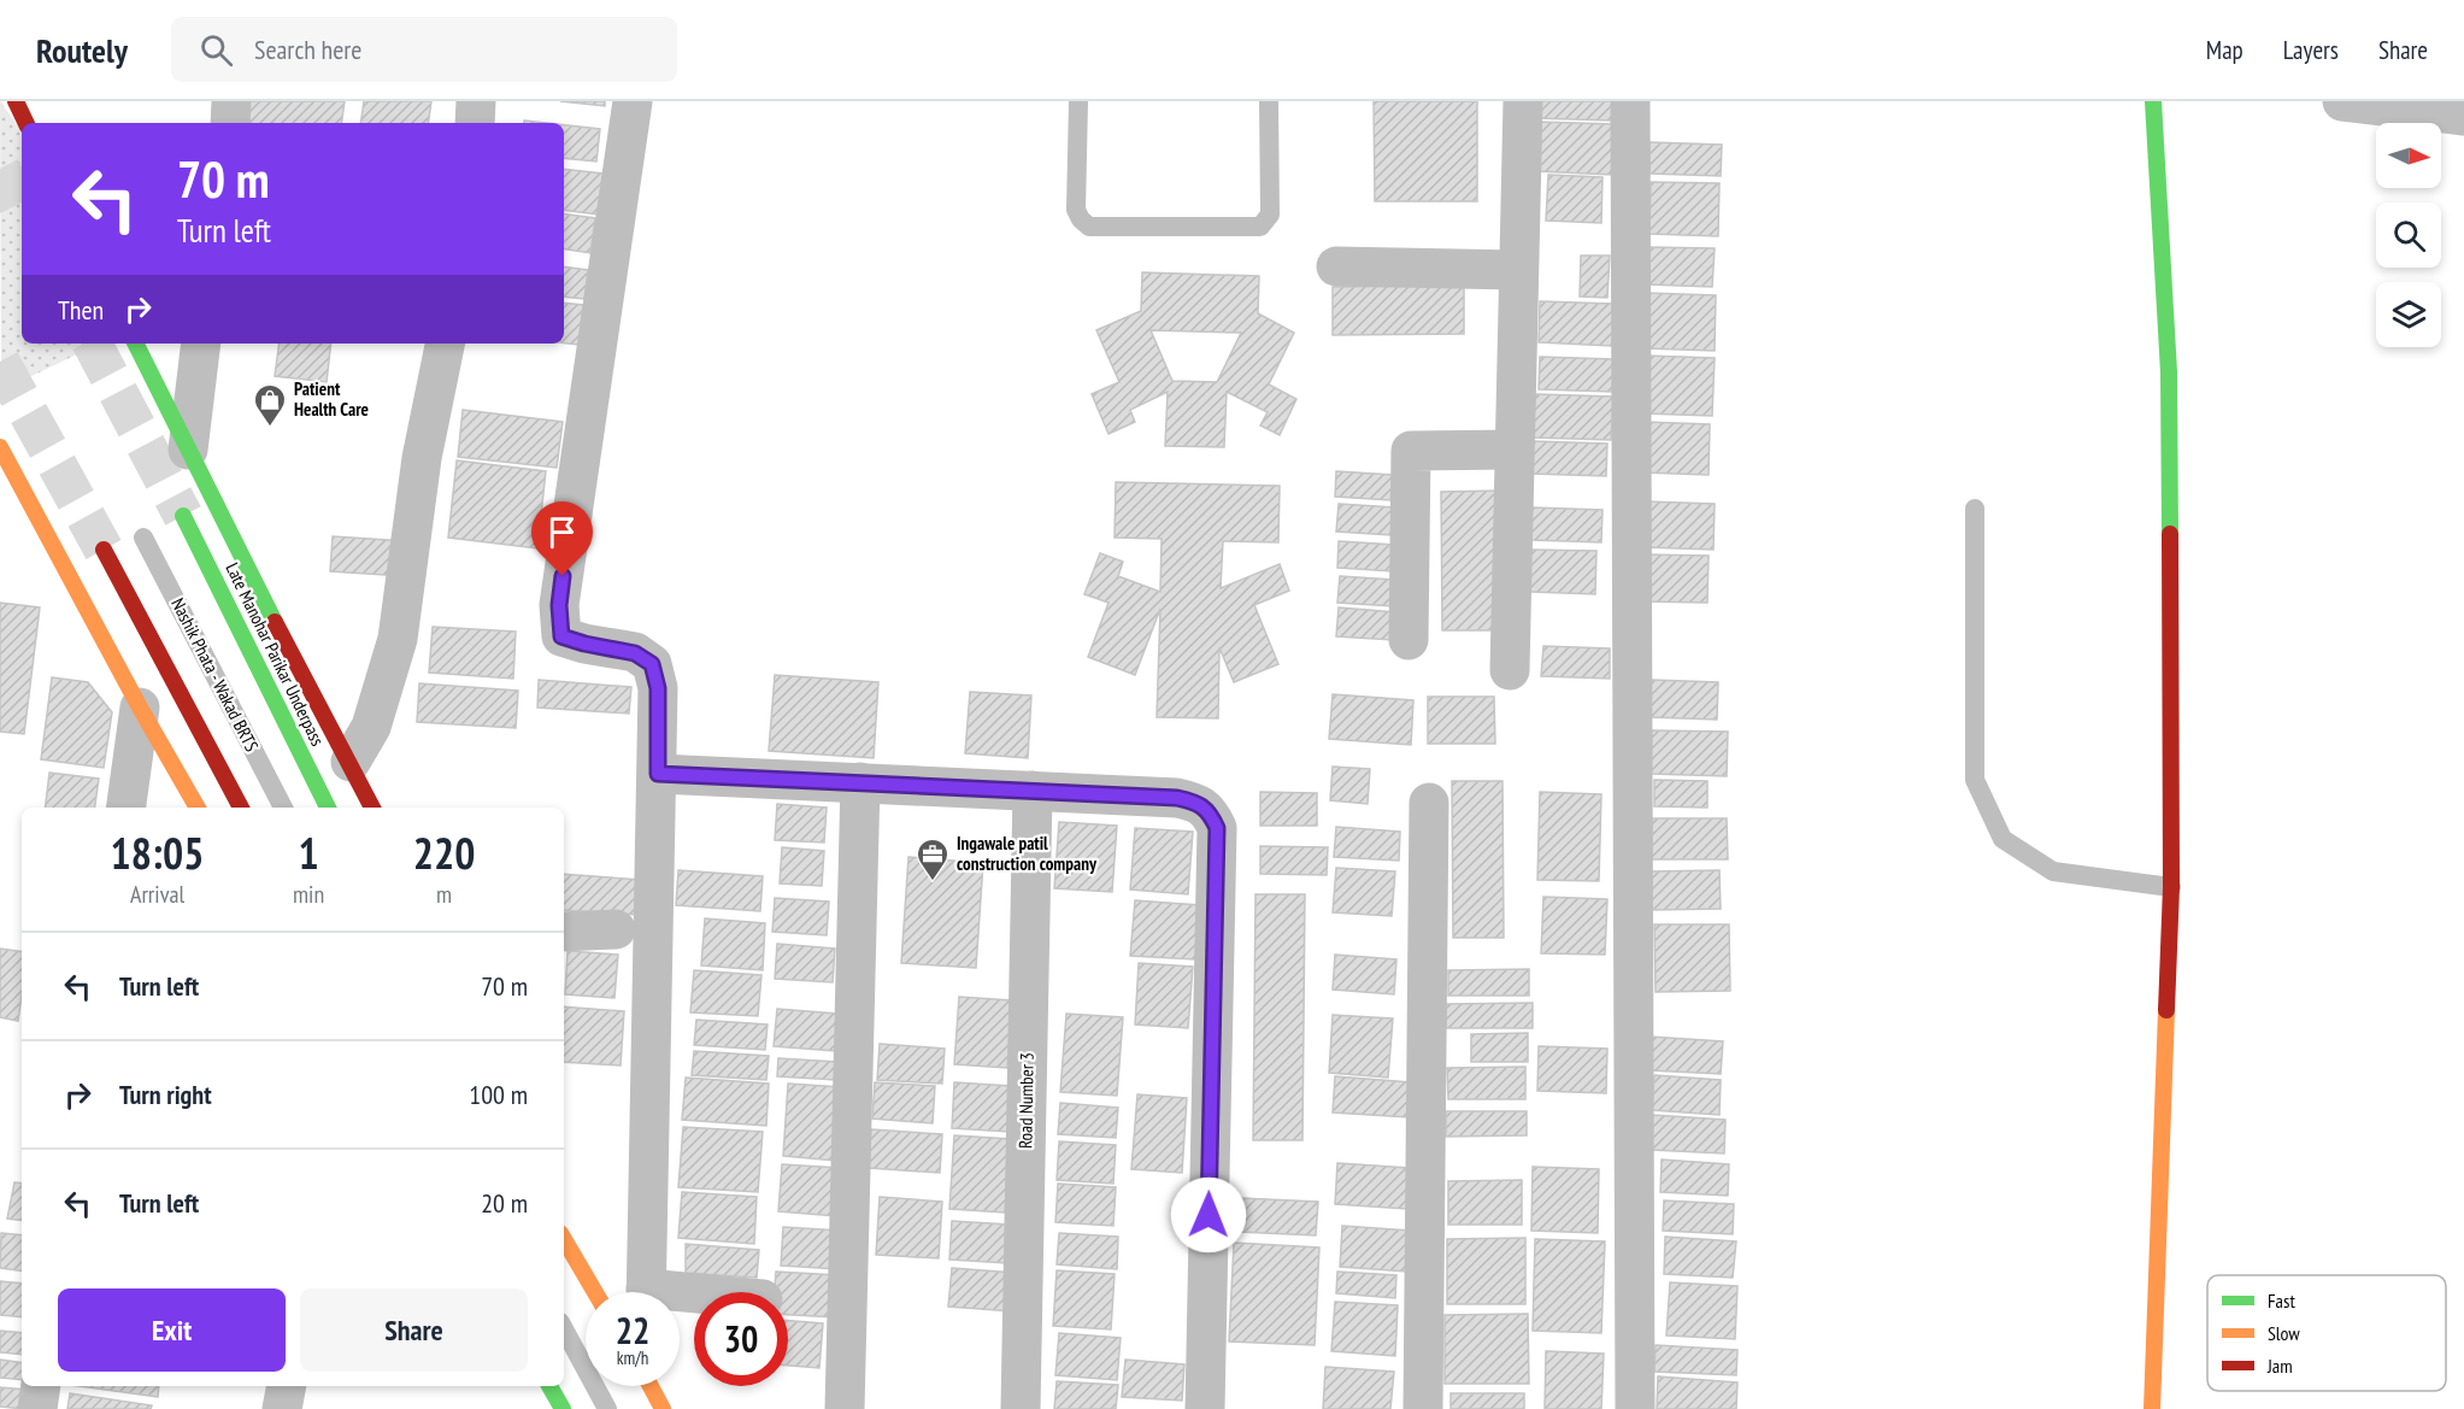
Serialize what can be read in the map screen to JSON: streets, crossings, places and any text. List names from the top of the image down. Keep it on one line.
{"streets":{"main road":["Late Manohar Parikar Underpass"],"street":["Road Number 3"],"lane":["Nashik Phata - Wakad BRTS"]},"places":{"shop":["Patient Health Care"],"office":["Ingawale patil construction company"]},"legend":["Fast","Slow","Jam"],"north":"right","page":{"header":"Routely","search":"Search here","nav":["Map","Layers","Share"],"turn":["70 m","Turn left"],"then":"Then","eta":["18:05","Arrival","1","min","220","m"],"list":[{"name":"Turn left","value":"70 m"},{"name":"Turn right","value":"100 m"},{"name":"Turn left","value":"20 m"}],"buttons":["Exit","Share"],"speed":"22 km/h","limit":"30"}}
